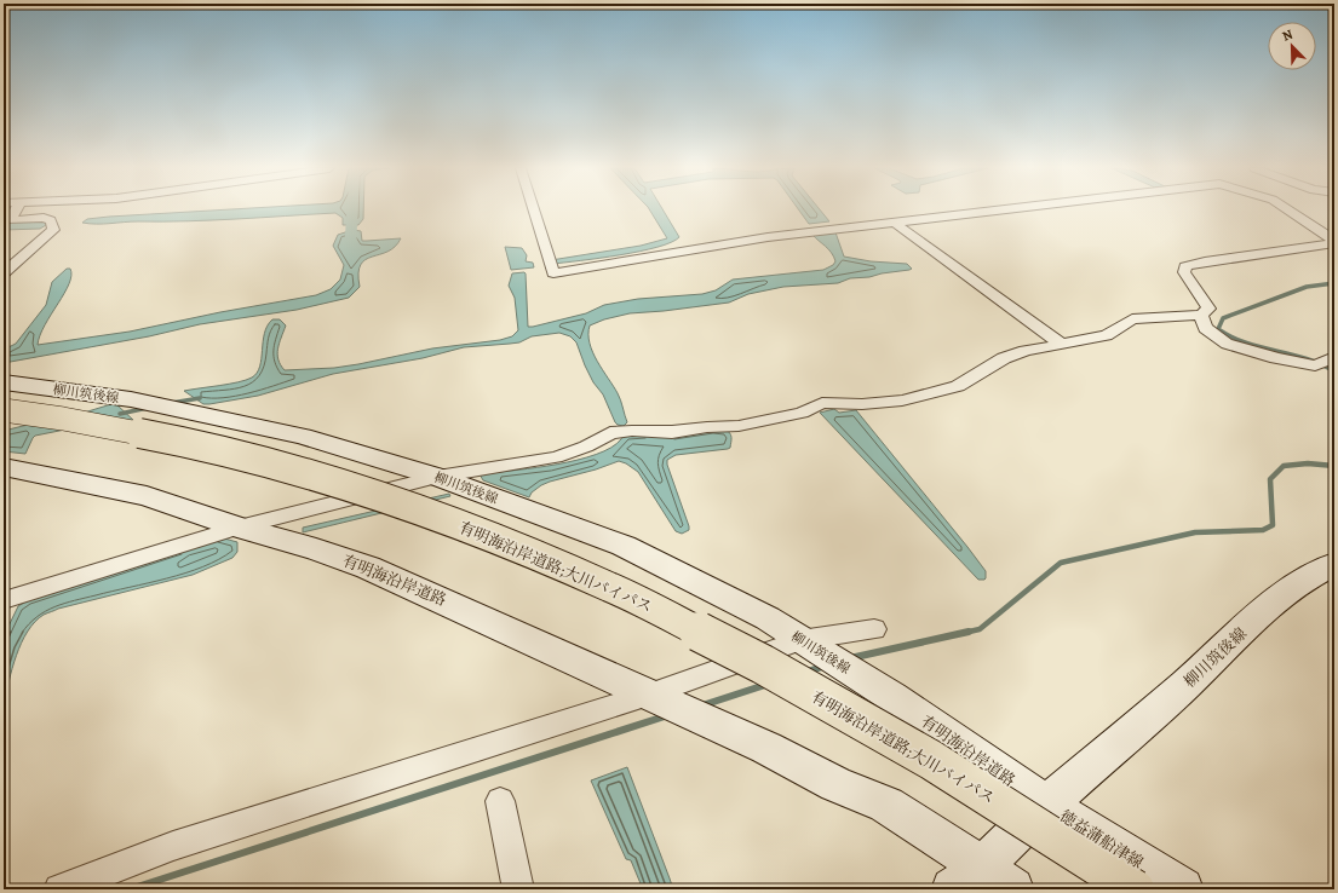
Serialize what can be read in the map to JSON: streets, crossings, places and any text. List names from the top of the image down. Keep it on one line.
{"streets":{"highway":["有明海沿岸道路;大川バイパス"],"main road":["柳川筑後線","有明海沿岸道路","徳益蒲船津線"]},"crossings":[["柳川筑後線","有明海沿岸道路"],["柳川筑後線","徳益蒲船津線"],["有明海沿岸道路","徳益蒲船津線"]],"north":"top left"}
